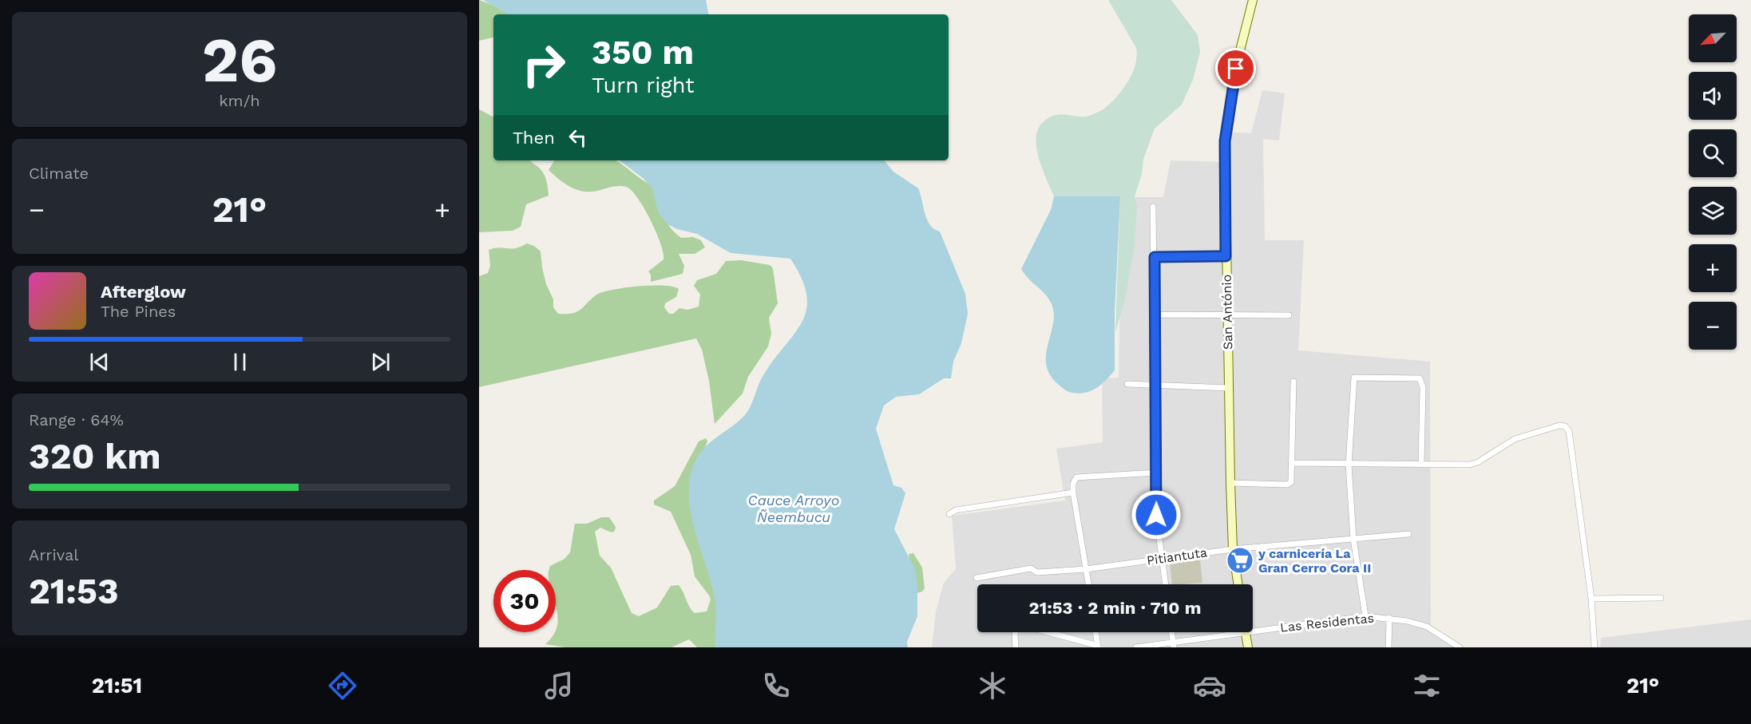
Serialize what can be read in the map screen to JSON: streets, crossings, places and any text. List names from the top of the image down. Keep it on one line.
{"streets":{"street":["San António","Pitiantuta","Las Residentas"]},"crossings":[["San António","Pitiantuta"]],"water":["Cauce Arroyo Ñeembucu"],"places":{"supermarket":["y carnicería La Gran Cerro Cora II"]},"north":"bottom left","page":{"tile":[["26","km/h"],"Climate",["Range · 64%","320 km"],["Arrival","21:53"]],"map_buttons":["+","−"],"turn":["350 m","Turn right"],"then":"Then","heat":["−","21°","+"],"song":["Afterglow","The Pines"],"limit":"30","trip":"21:53 · 2 min · 710 m","tabs":["21:51","21°"]}}
